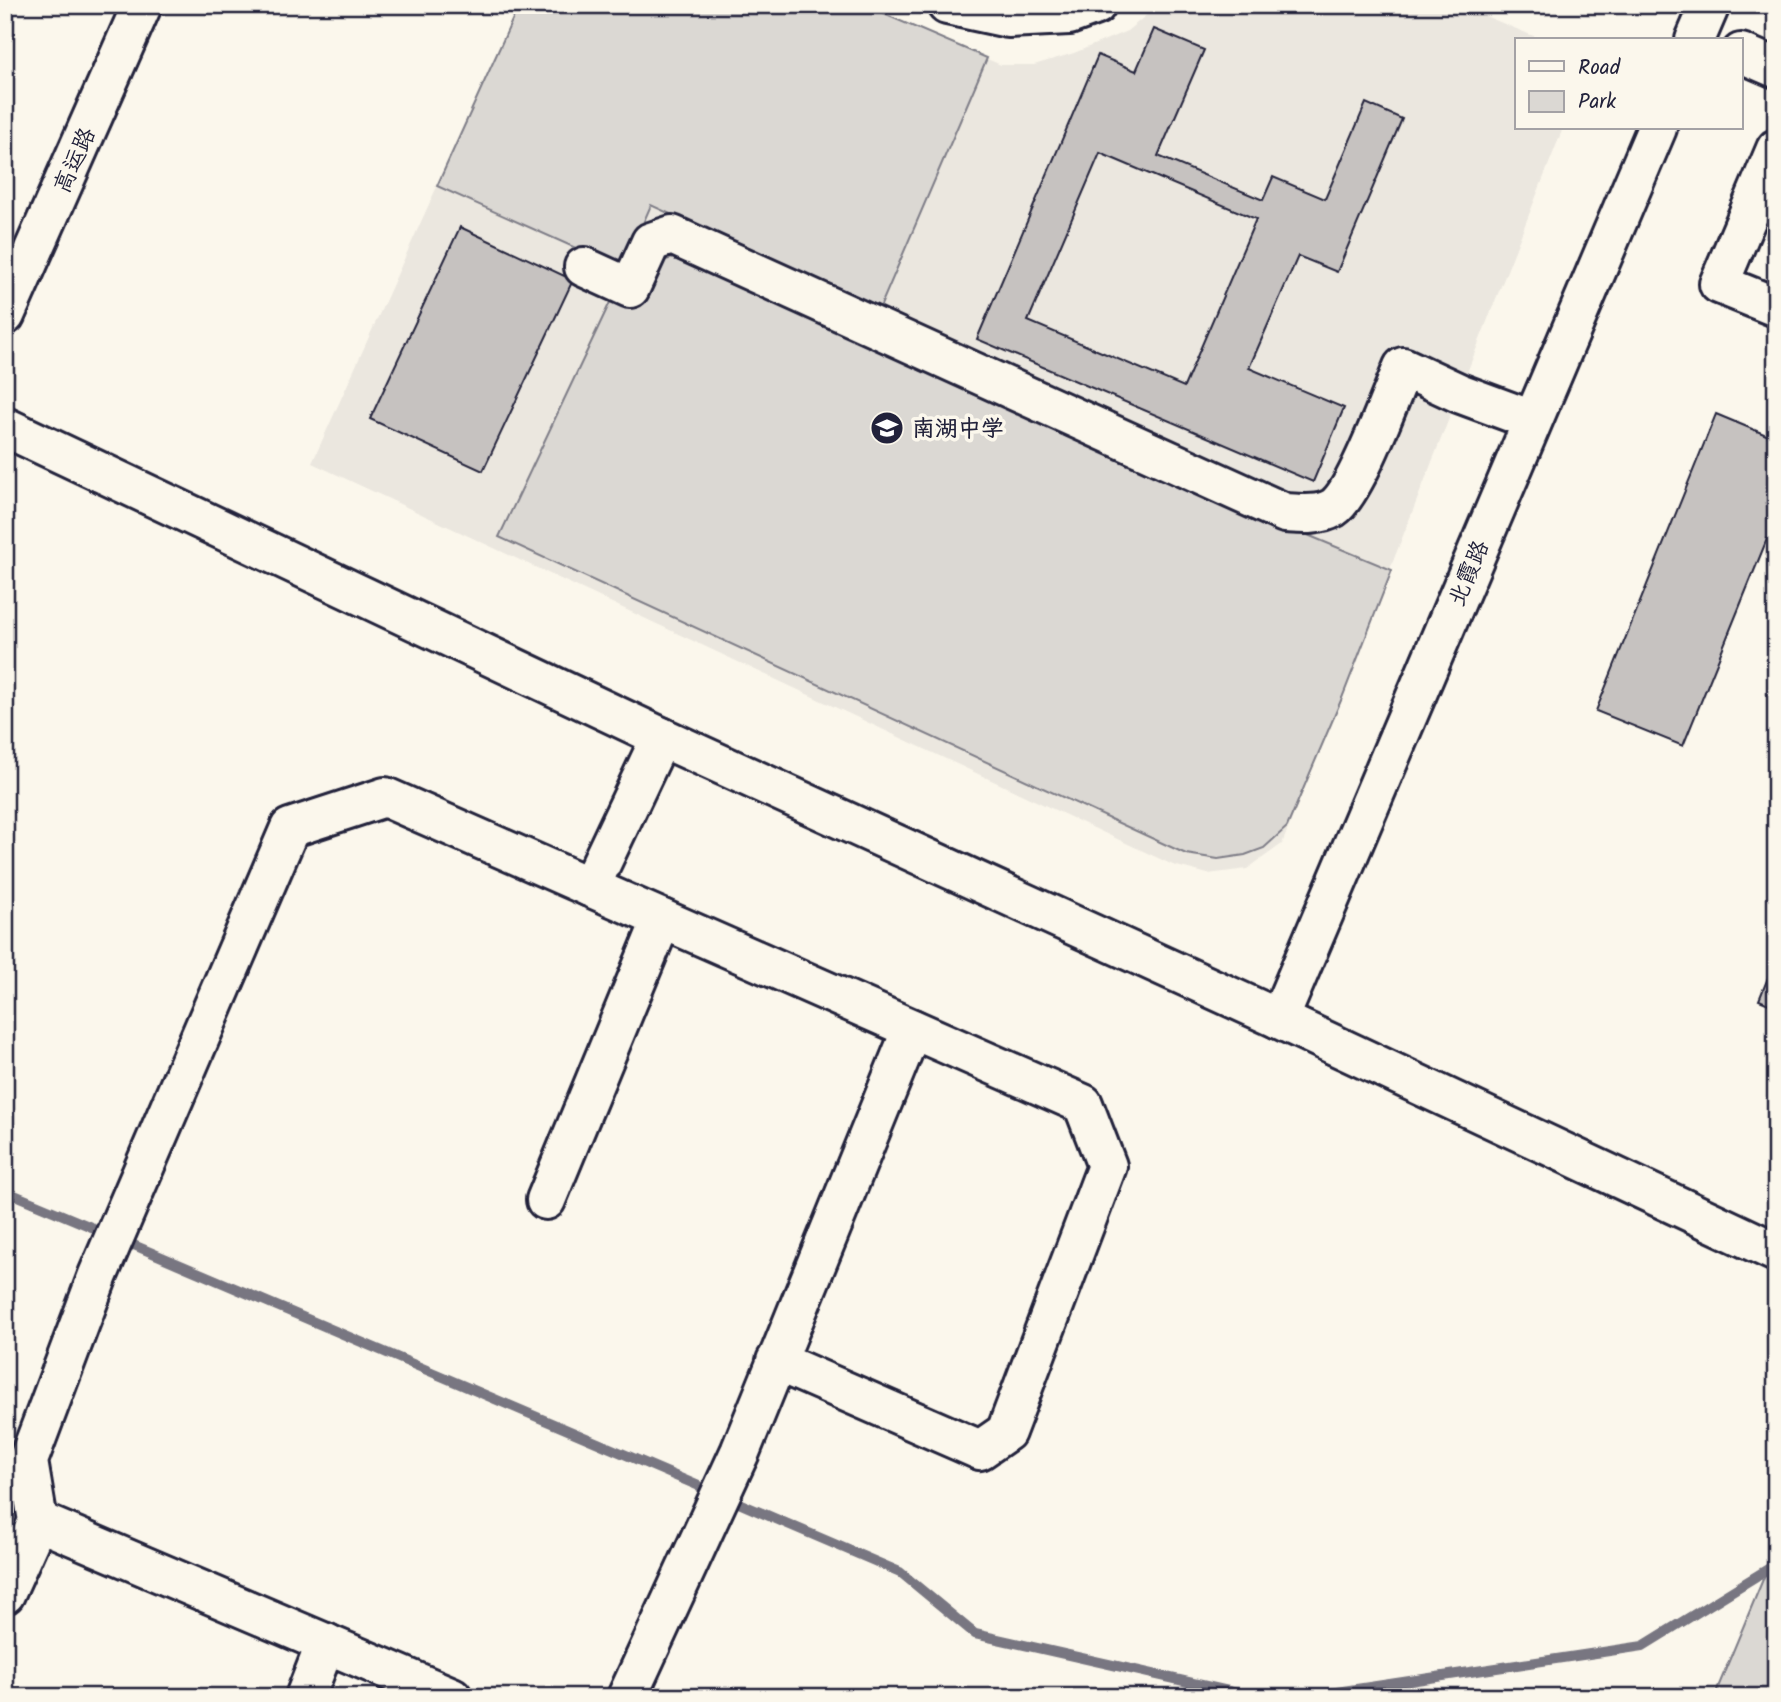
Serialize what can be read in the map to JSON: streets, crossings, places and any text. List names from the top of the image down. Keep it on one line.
{"streets":{"street":["高运路","北霞路"]},"places":{"school or university":["南湖中学"]},"legend":["Road","Park"]}
